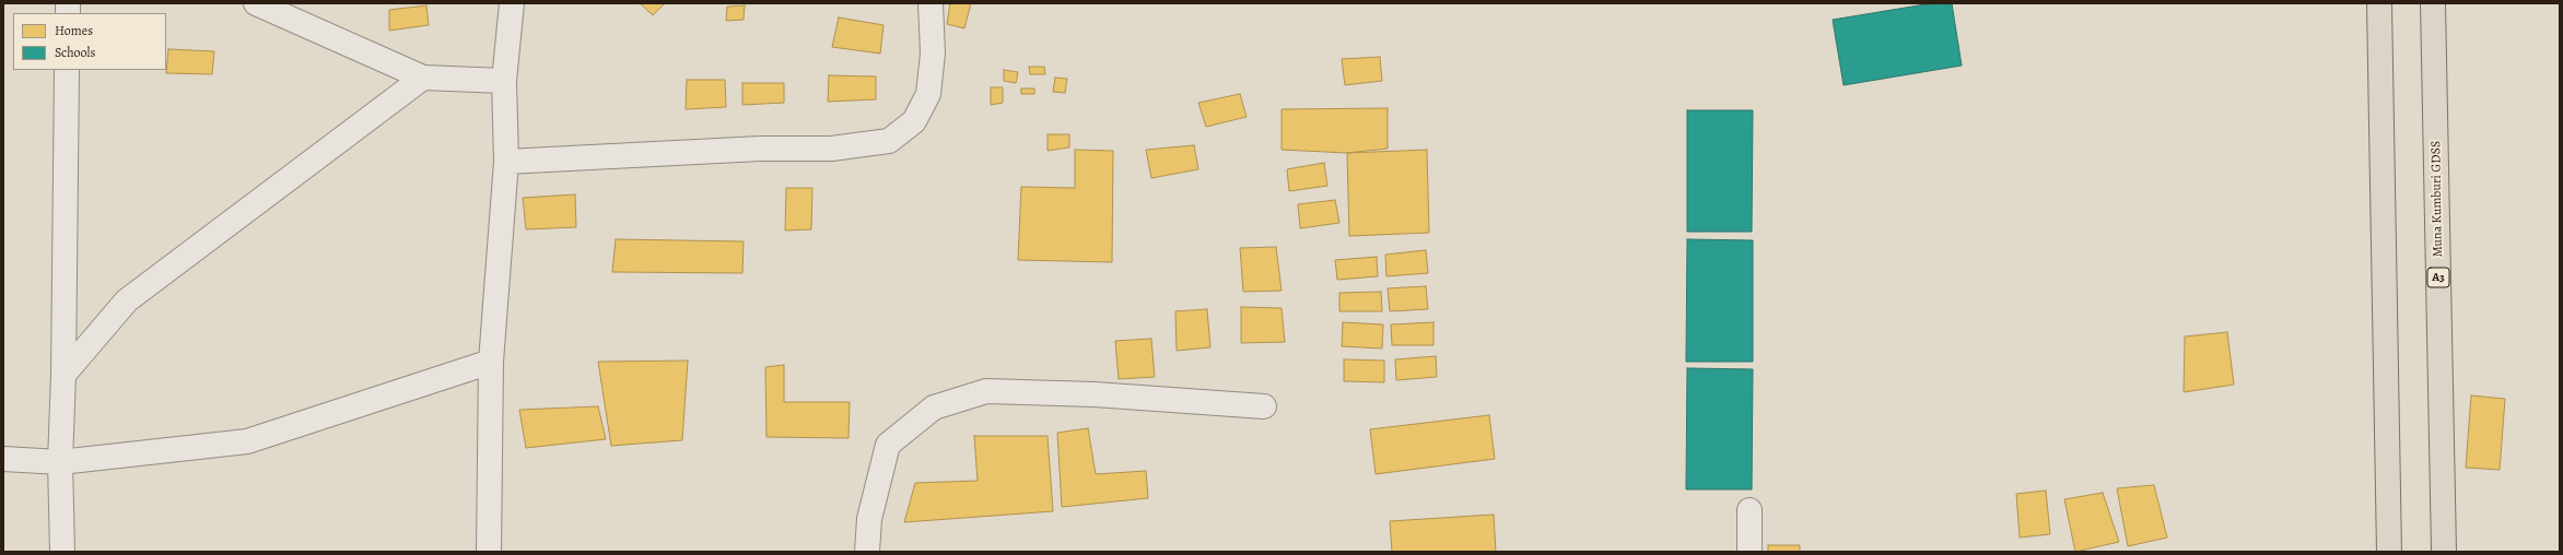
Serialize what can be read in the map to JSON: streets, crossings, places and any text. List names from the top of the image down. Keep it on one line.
{"streets":{"highway":["Muna Kumburi GDSS","A3"]},"legend":["Homes","Schools"]}
